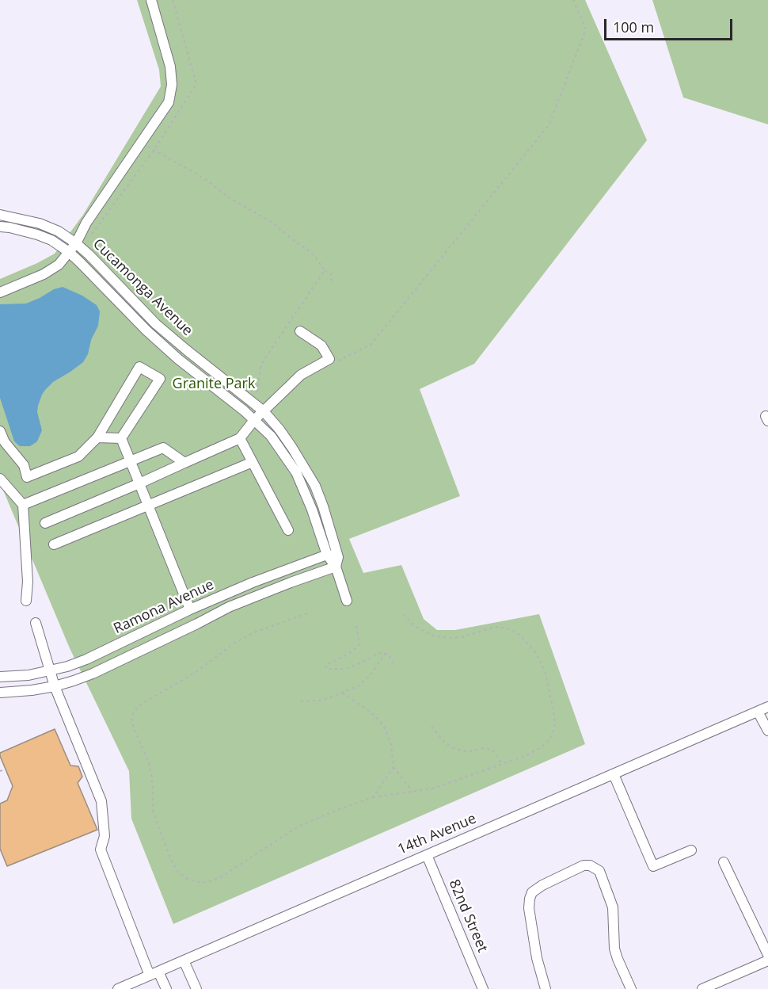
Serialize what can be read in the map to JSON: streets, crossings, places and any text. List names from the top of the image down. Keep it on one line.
{"streets":{"street":["Cucamonga Avenue","Ramona Avenue","14th Avenue","82nd Street"]},"crossings":[["Cucamonga Avenue","Ramona Avenue"],["14th Avenue","82nd Street"]],"parks":["Granite Park"],"scale_bar":"100 m"}
